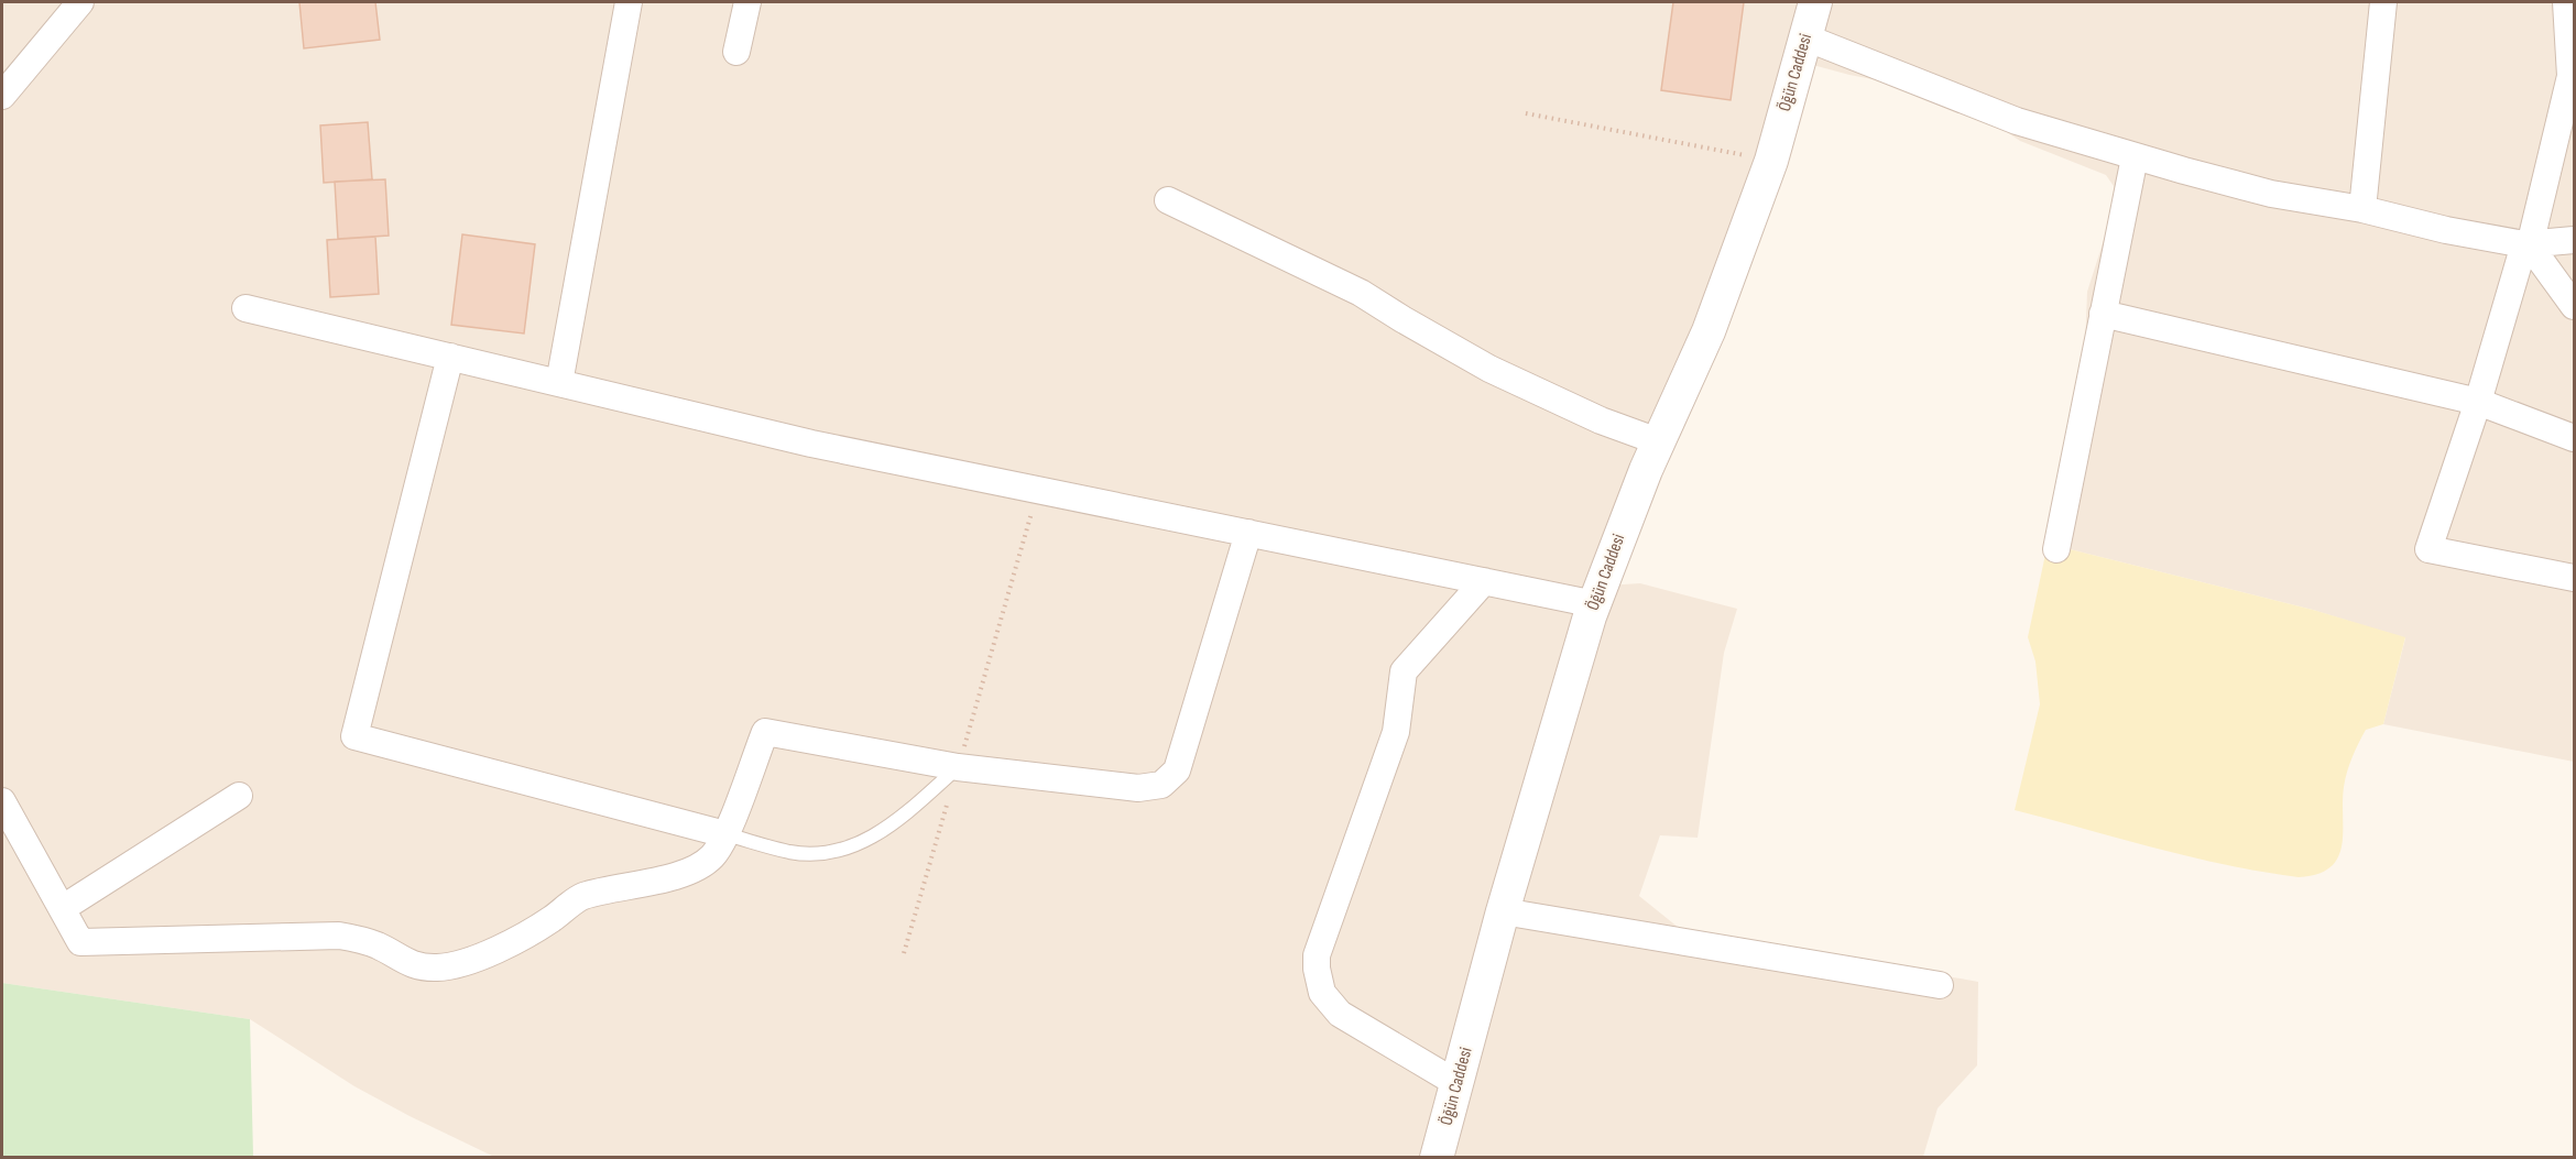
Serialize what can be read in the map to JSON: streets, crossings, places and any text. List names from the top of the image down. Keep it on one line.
{"streets":{"street":["Öğün Caddesi"]}}
